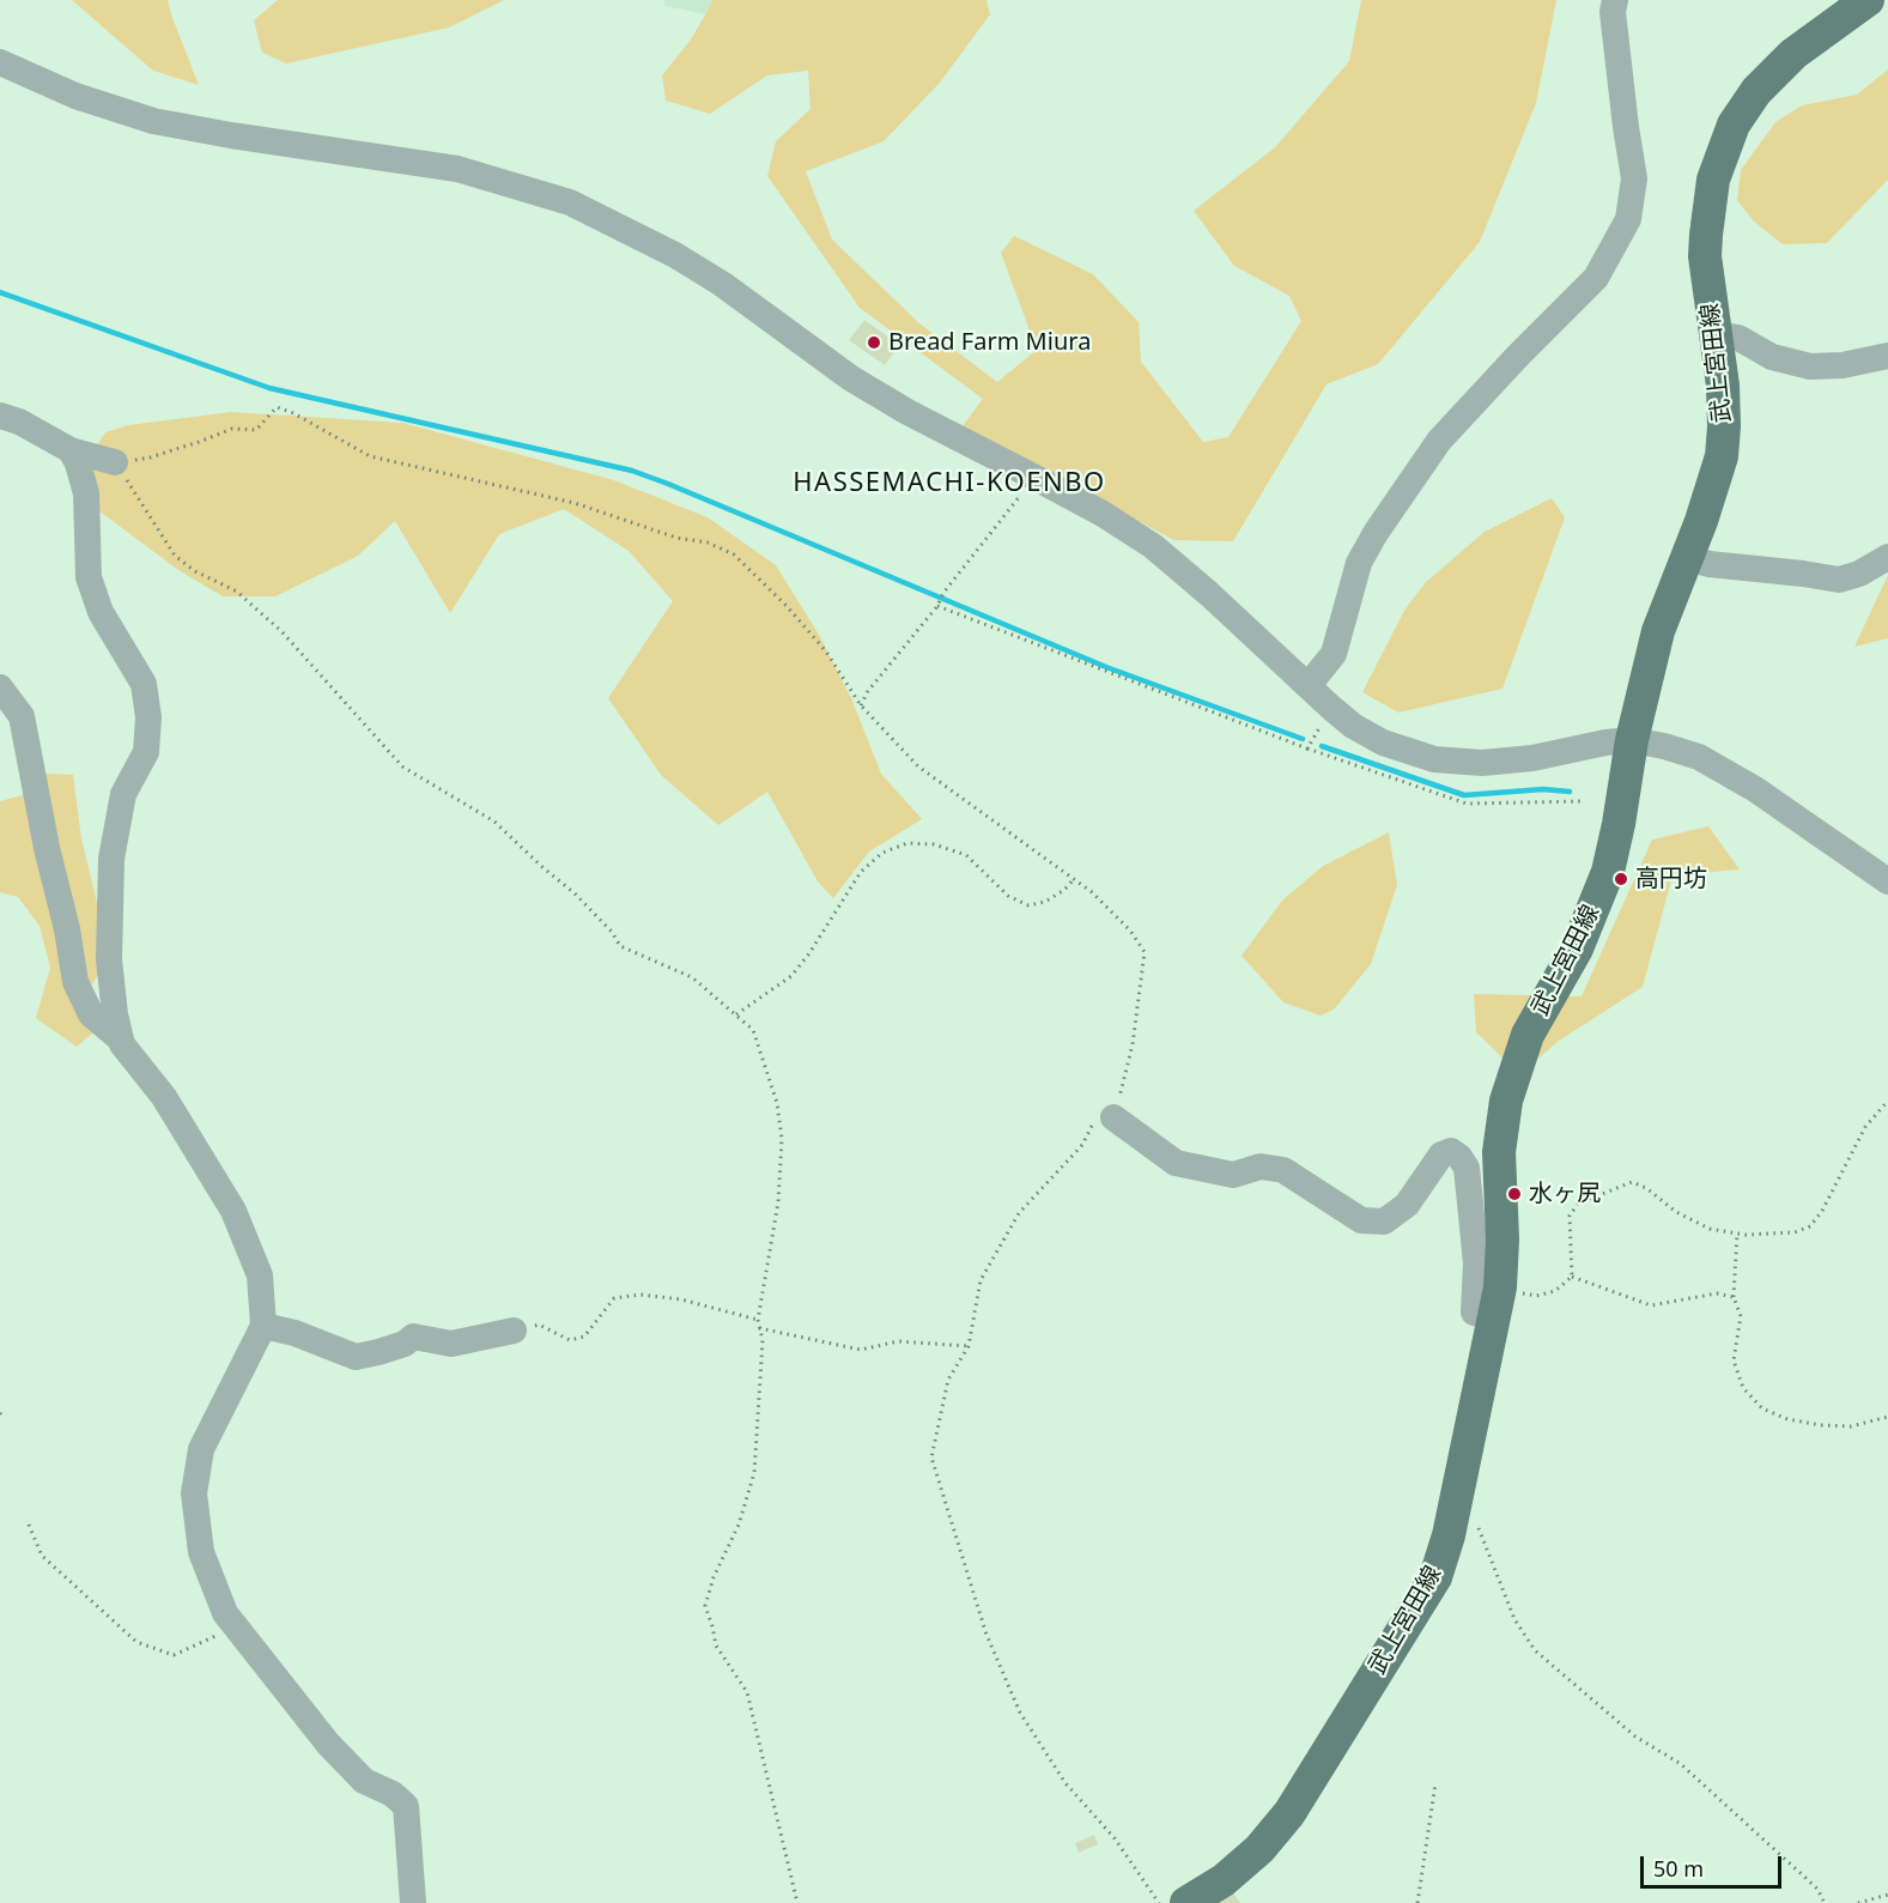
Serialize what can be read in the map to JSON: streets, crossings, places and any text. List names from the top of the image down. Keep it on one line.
{"streets":{"main road":["武上宮田線"]},"districts":["HASSEMACHI-KOENBO"],"places":["Bread Farm Miura","高円坊","水ヶ尻"],"scale_bar":"50 m"}
